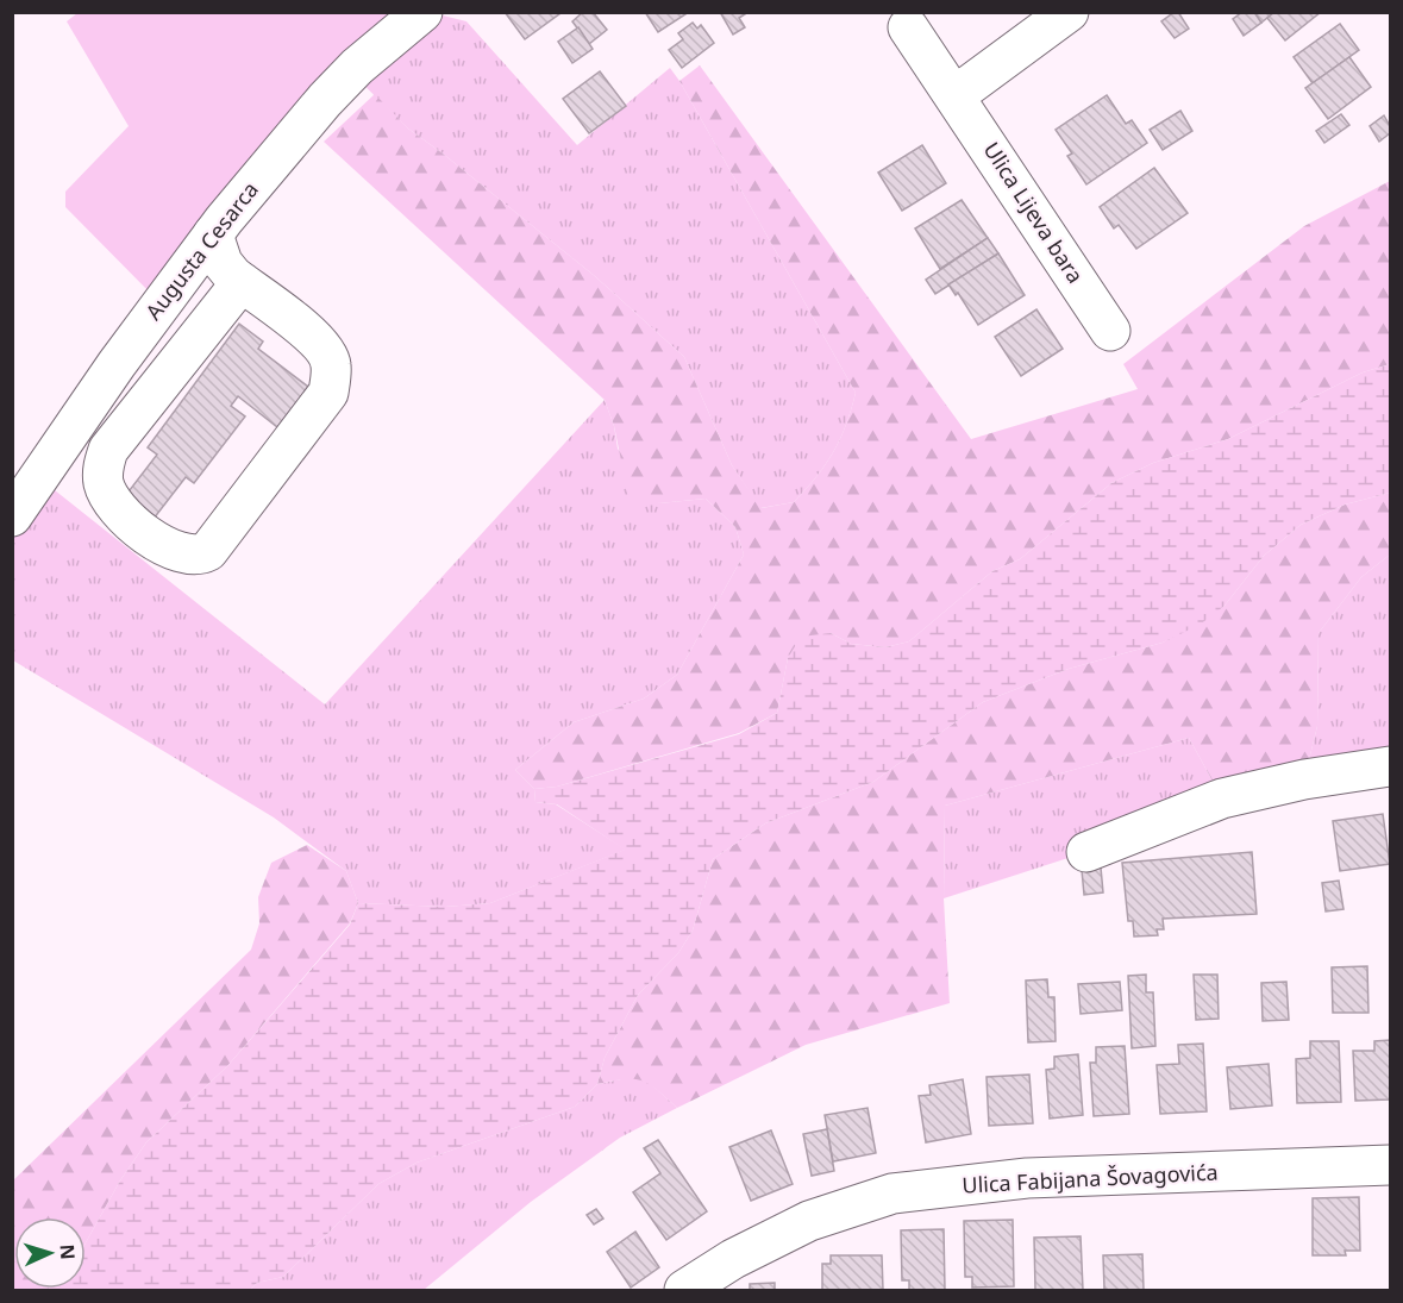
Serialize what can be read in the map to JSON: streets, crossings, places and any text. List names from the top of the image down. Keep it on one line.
{"streets":{"street":["Ulica Lijeva bara","Augusta Cesarca","Ulica Fabijana Šovagovića"]},"north":"right"}
